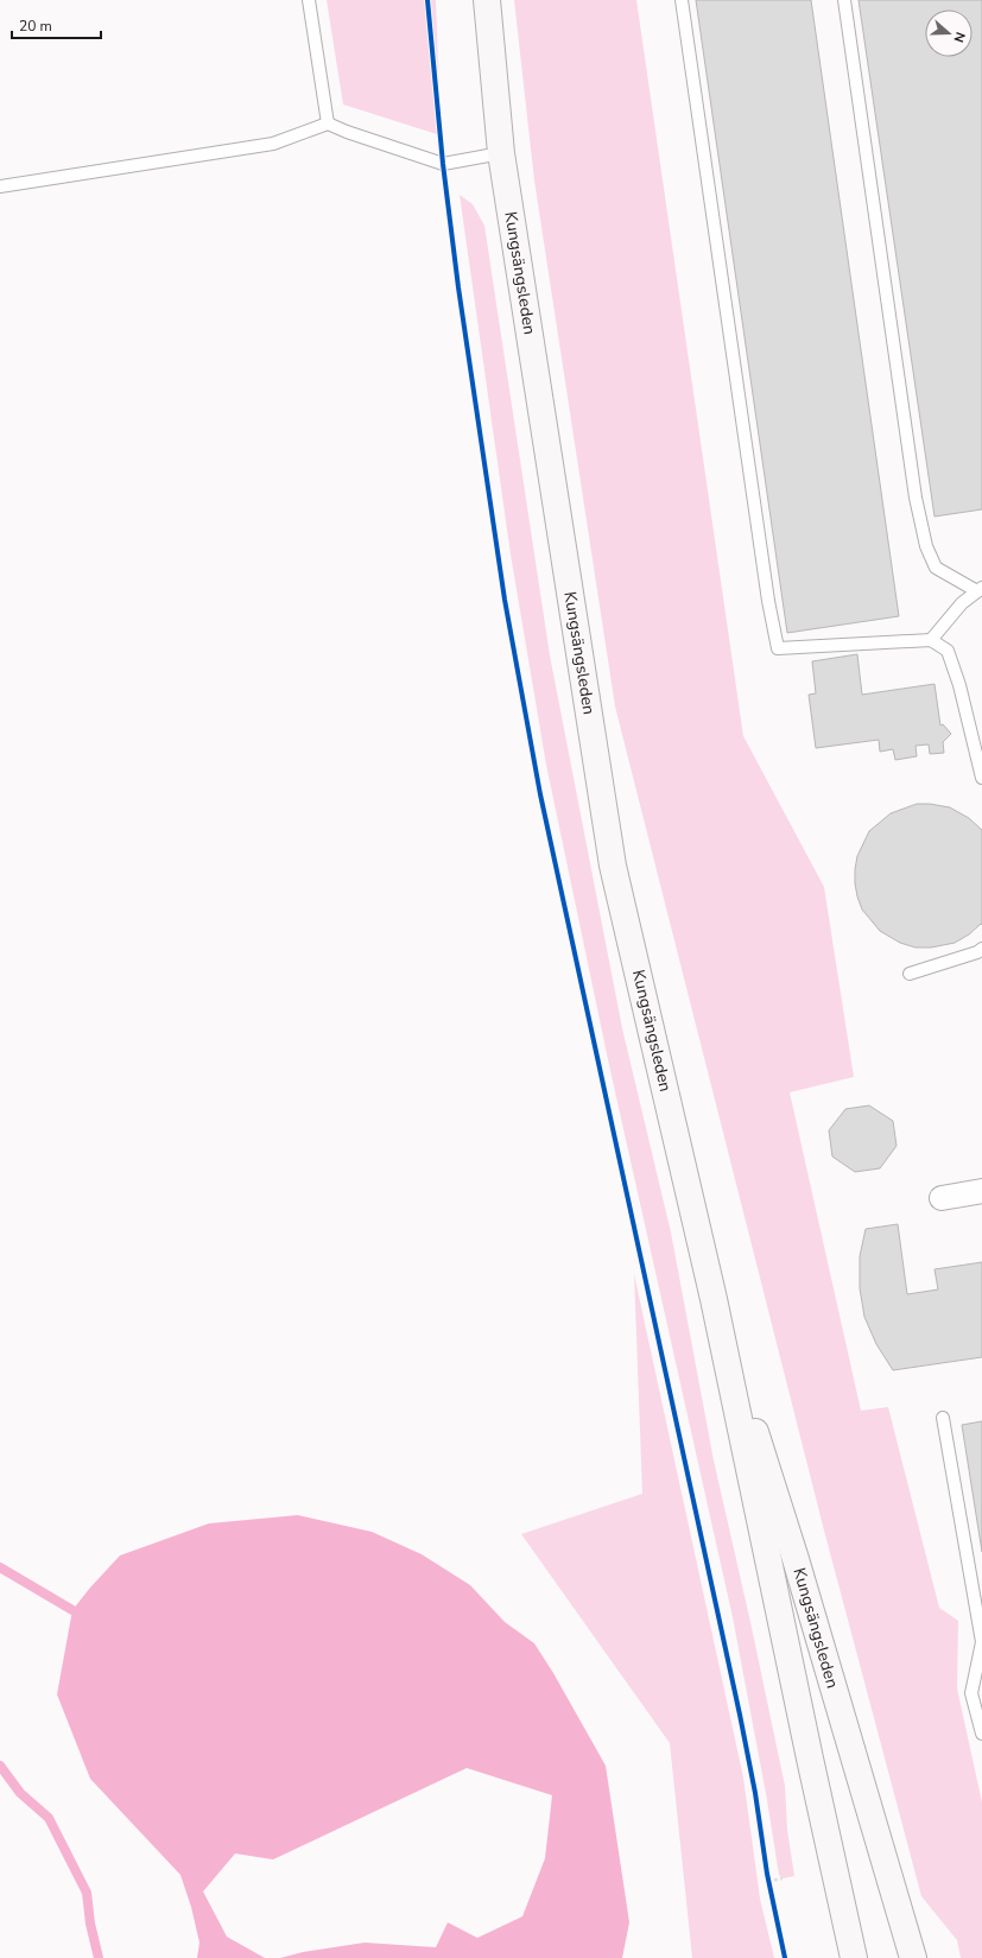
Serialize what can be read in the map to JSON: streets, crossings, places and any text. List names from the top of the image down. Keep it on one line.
{"streets":{"main road":["Kungsängsleden"]},"scale_bar":"20 m","north":"right"}
